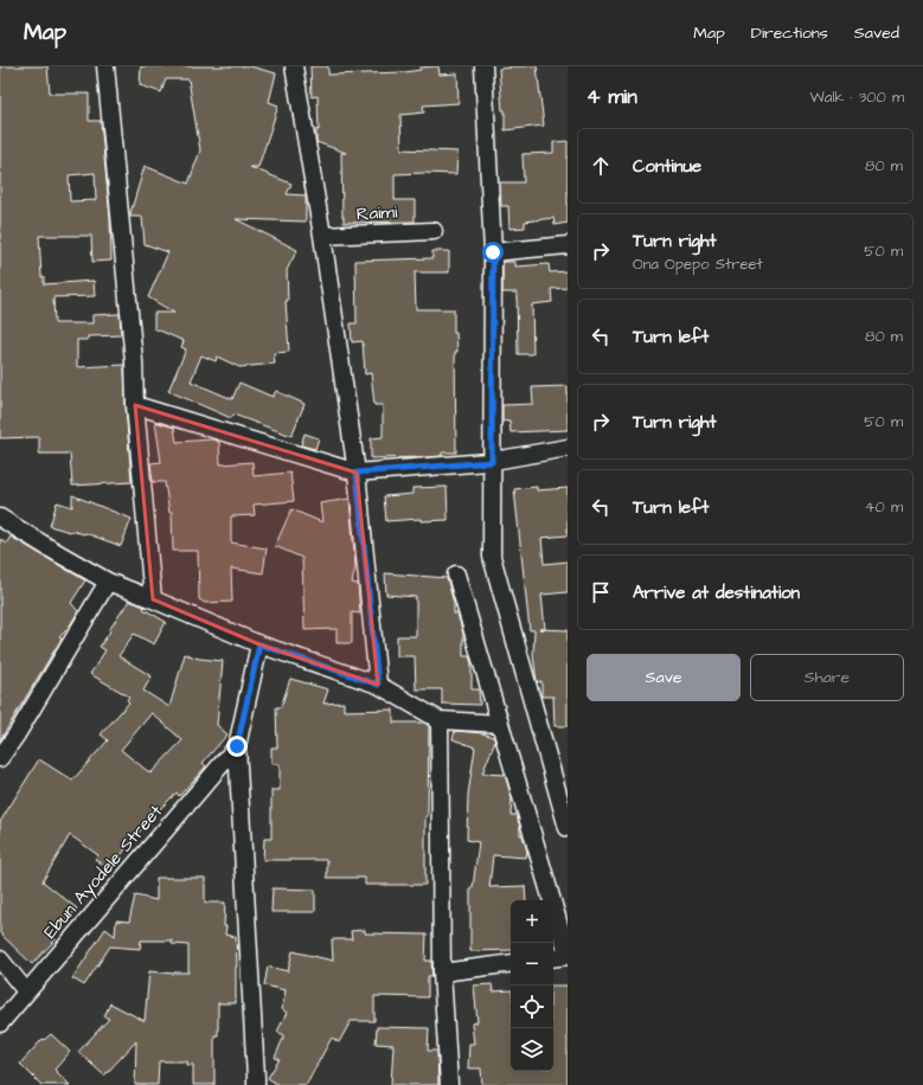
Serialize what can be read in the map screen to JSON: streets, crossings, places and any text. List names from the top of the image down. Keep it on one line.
{"streets":{"street":["Raimi","Ebun Ayodele Street"]},"page":{"header":"Map","nav":["Map","Directions","Saved"],"heading":["4 min","Walk · 300 m"],"list":[["Continue","80 m"],["Turn right","Ona Opepo Street","50 m"],["Turn left","80 m"],["Turn right","50 m"],["Turn left","40 m"],"Arrive at destination"],"buttons":["Save","Share"],"map_buttons":["+","−"]}}
